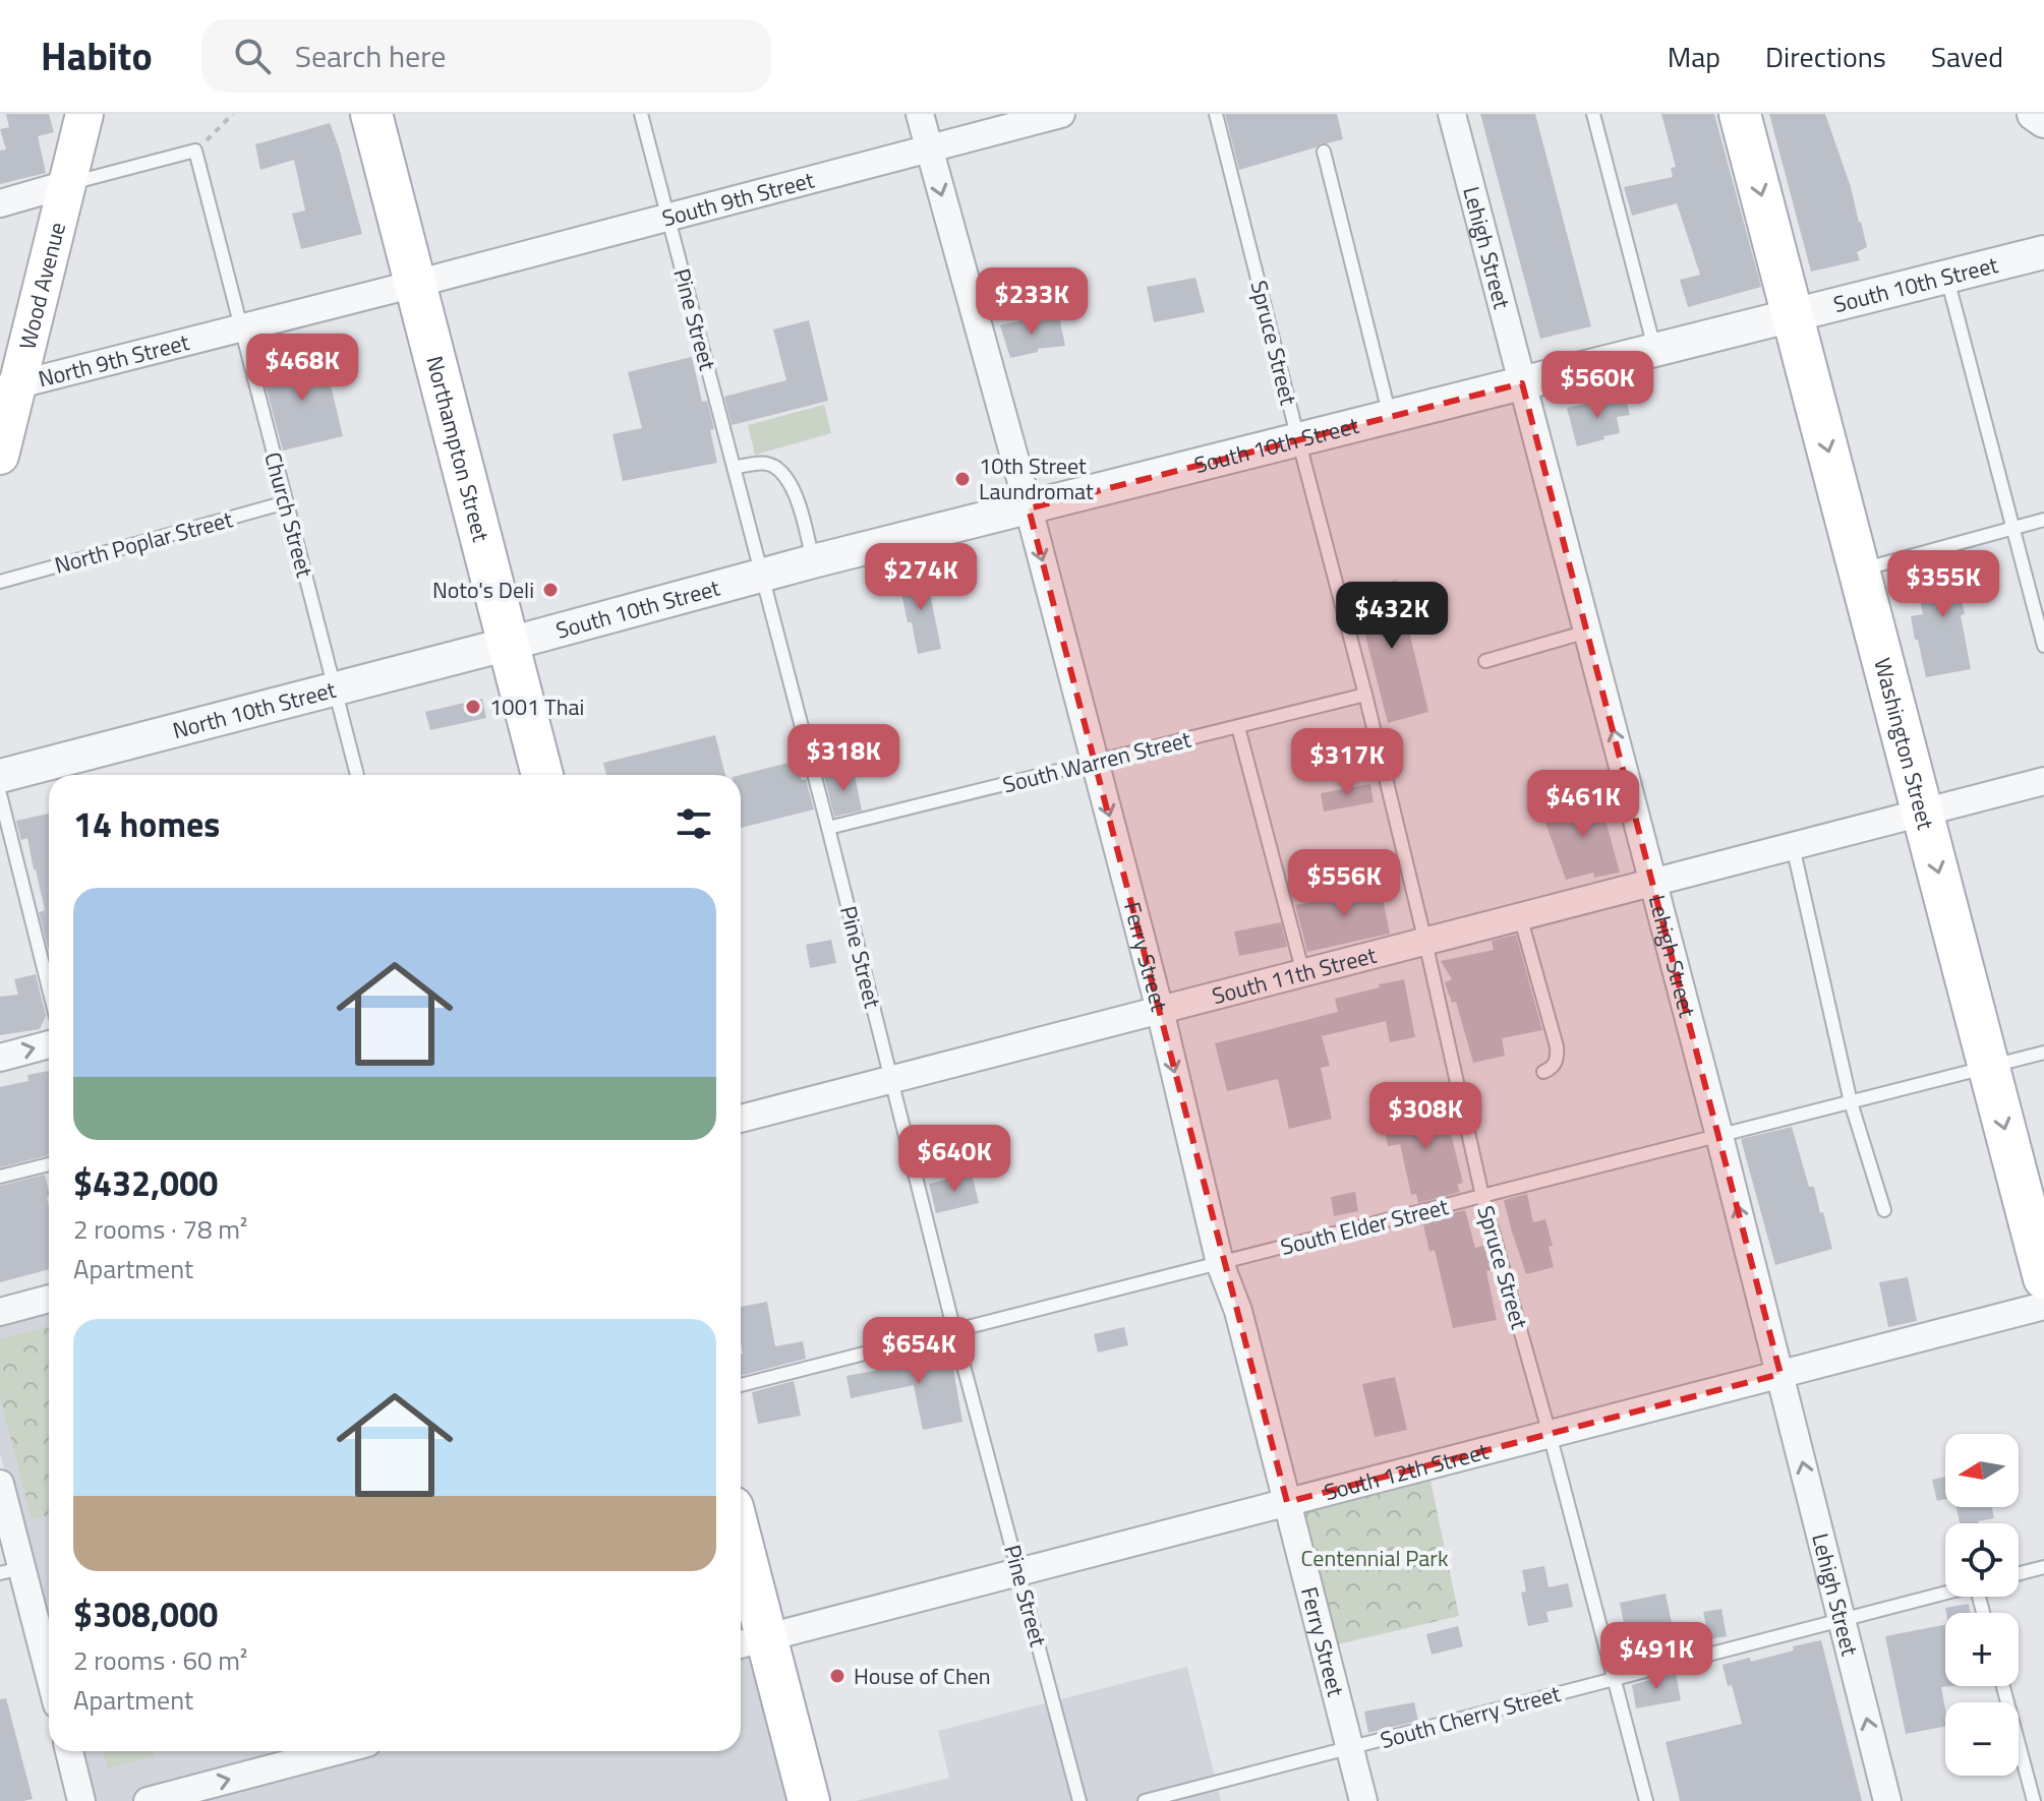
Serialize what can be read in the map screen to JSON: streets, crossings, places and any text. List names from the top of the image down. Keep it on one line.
{"streets":{"main road":["Wood Avenue","Northampton Street","Washington Street"],"street":["South 9th Street","Lehigh Street","South 10th Street","North 9th Street","North 10th Street","Ferry Street","South 11th Street","South 12th Street"],"lane":["Pine Street","Spruce Street","Church Street","North Poplar Street","South Warren Street","South Elder Street","South Cherry Street"]},"crossings":[["South 9th Street","Pine Street"],["South 9th Street","North 9th Street"],["South 9th Street","Northampton Street"],["South 9th Street","Ferry Street"],["Lehigh Street","South 10th Street"],["Lehigh Street","South 11th Street"],["Lehigh Street","South Elder Street"],["Lehigh Street","South 12th Street"],["Lehigh Street","South Cherry Street"],["South 10th Street","Pine Street"],["South 10th Street","Spruce Street"],["South 10th Street","Northampton Street"],["South 10th Street","North 10th Street"],["South 10th Street","Washington Street"],["South 10th Street","Ferry Street"],["Wood Avenue","North 9th Street"],["Pine Street","South Warren Street"],["Pine Street","South 11th Street"],["Pine Street","South Elder Street"],["Pine Street","South 12th Street"],["Spruce Street","South Warren Street"],["Spruce Street","South 11th Street"],["Spruce Street","South Elder Street"],["Spruce Street","South 12th Street"],["Spruce Street","South Cherry Street"],["North 9th Street","Northampton Street"],["North 9th Street","Church Street"],["Northampton Street","North 10th Street"],["Church Street","North Poplar Street"],["Church Street","North 10th Street"],["Washington Street","South 11th Street"],["Washington Street","South Elder Street"],["South Warren Street","Ferry Street"],["Ferry Street","South 11th Street"],["Ferry Street","South Elder Street"],["Ferry Street","South 12th Street"],["Ferry Street","South Cherry Street"]],"one_way":["Lehigh Street","Washington Street","Ferry Street"],"parks":["Centennial Park"],"places":["10th Street Laundromat","Noto's Deli","1001 Thai","House of Chen"],"north":"left","page":{"header":"Habito","search":"Search here","nav":["Map","Directions","Saved"],"price":["$233K","$468K","$560K","$274K","$355K","$432K","$318K","$317K","$461K","$556K","$308K","$640K","$654K","$491K"],"heading":"14 homes","list":[{"name":"$432,000","note":"2 rooms · 78 m² · Apartment"},{"name":"$308,000","note":"2 rooms · 60 m² · Apartment"}],"map_buttons":["+","−"]}}
